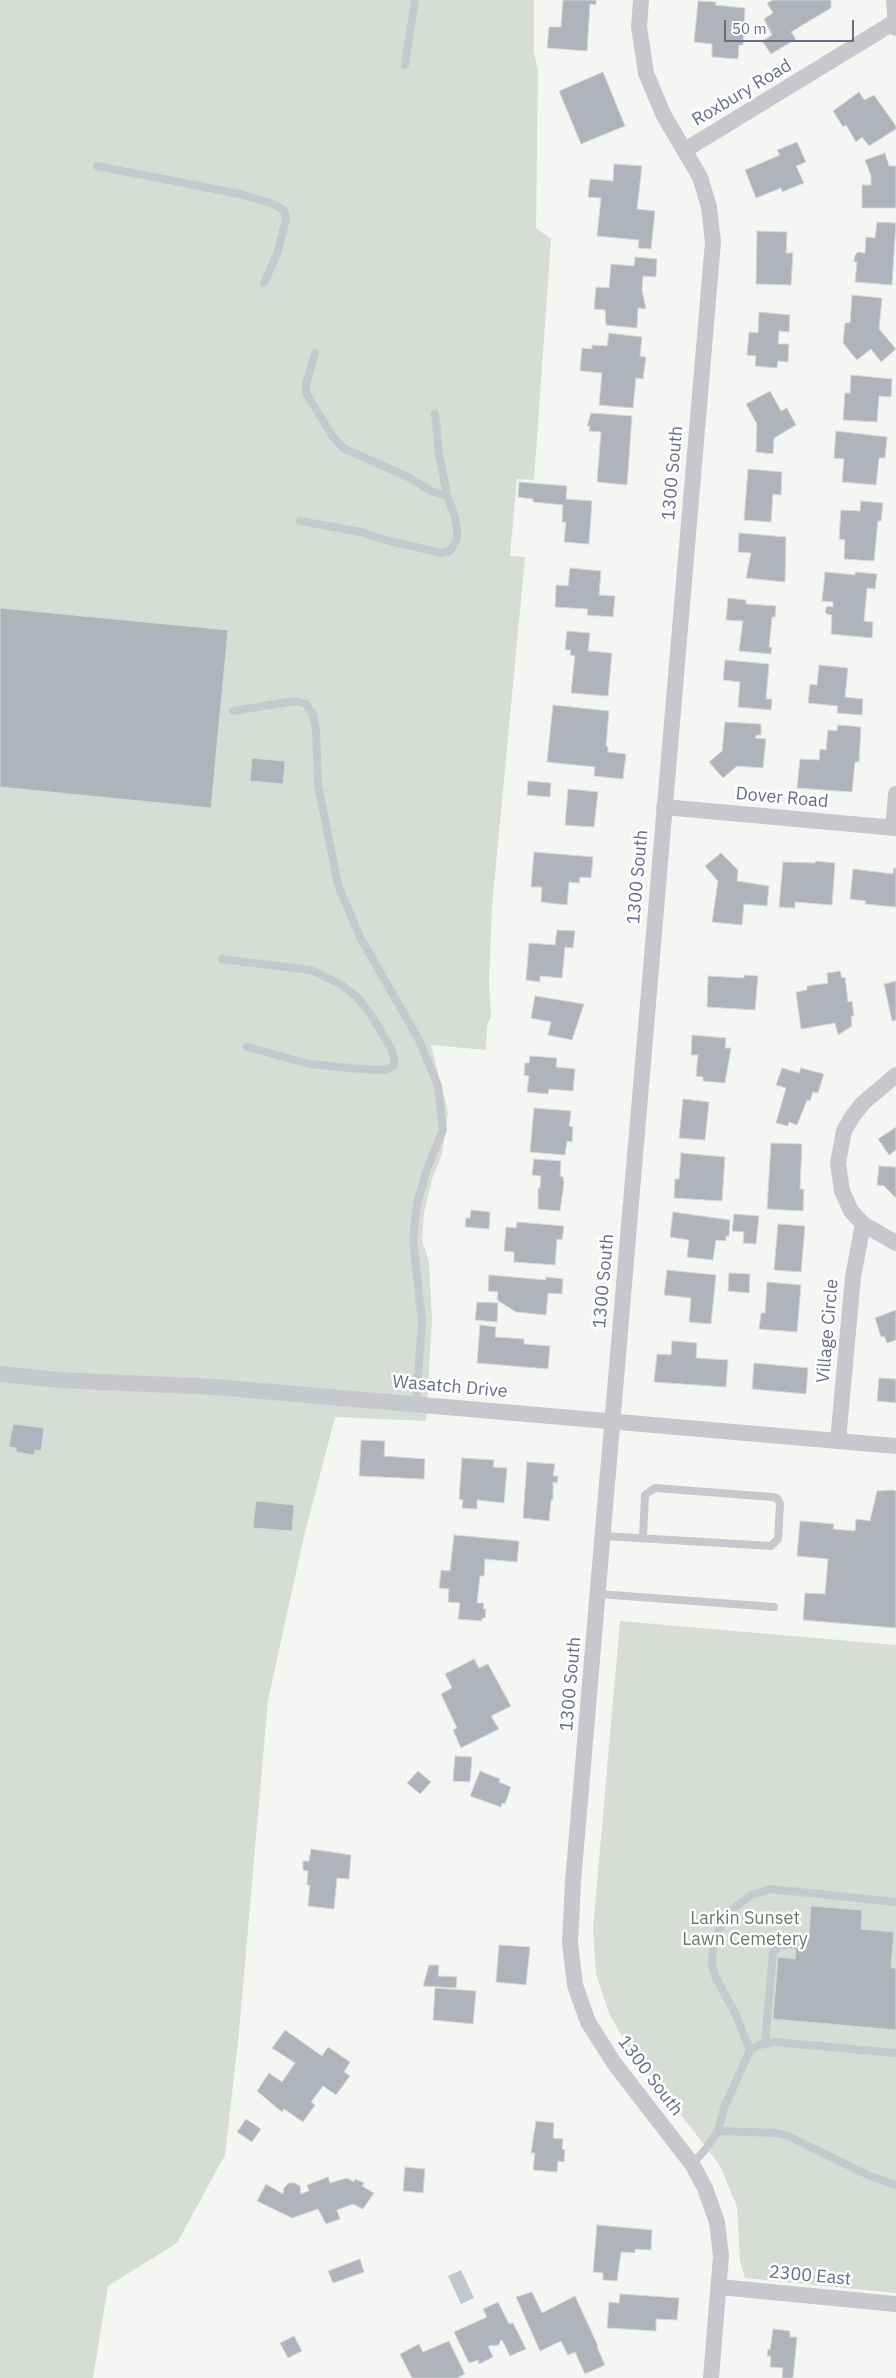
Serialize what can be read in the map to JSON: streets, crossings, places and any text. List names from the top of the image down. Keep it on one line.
{"streets":{"street":["Roxbury Road","1300 South","Dover Road","Village Circle","Wasatch Drive","2300 East"]},"crossings":[["Roxbury Road","1300 South"],["1300 South","Dover Road"],["1300 South","Wasatch Drive"],["1300 South","2300 East"],["Village Circle","Wasatch Drive"]],"parks":["Larkin Sunset Lawn Cemetery"],"scale_bar":"50 m"}
